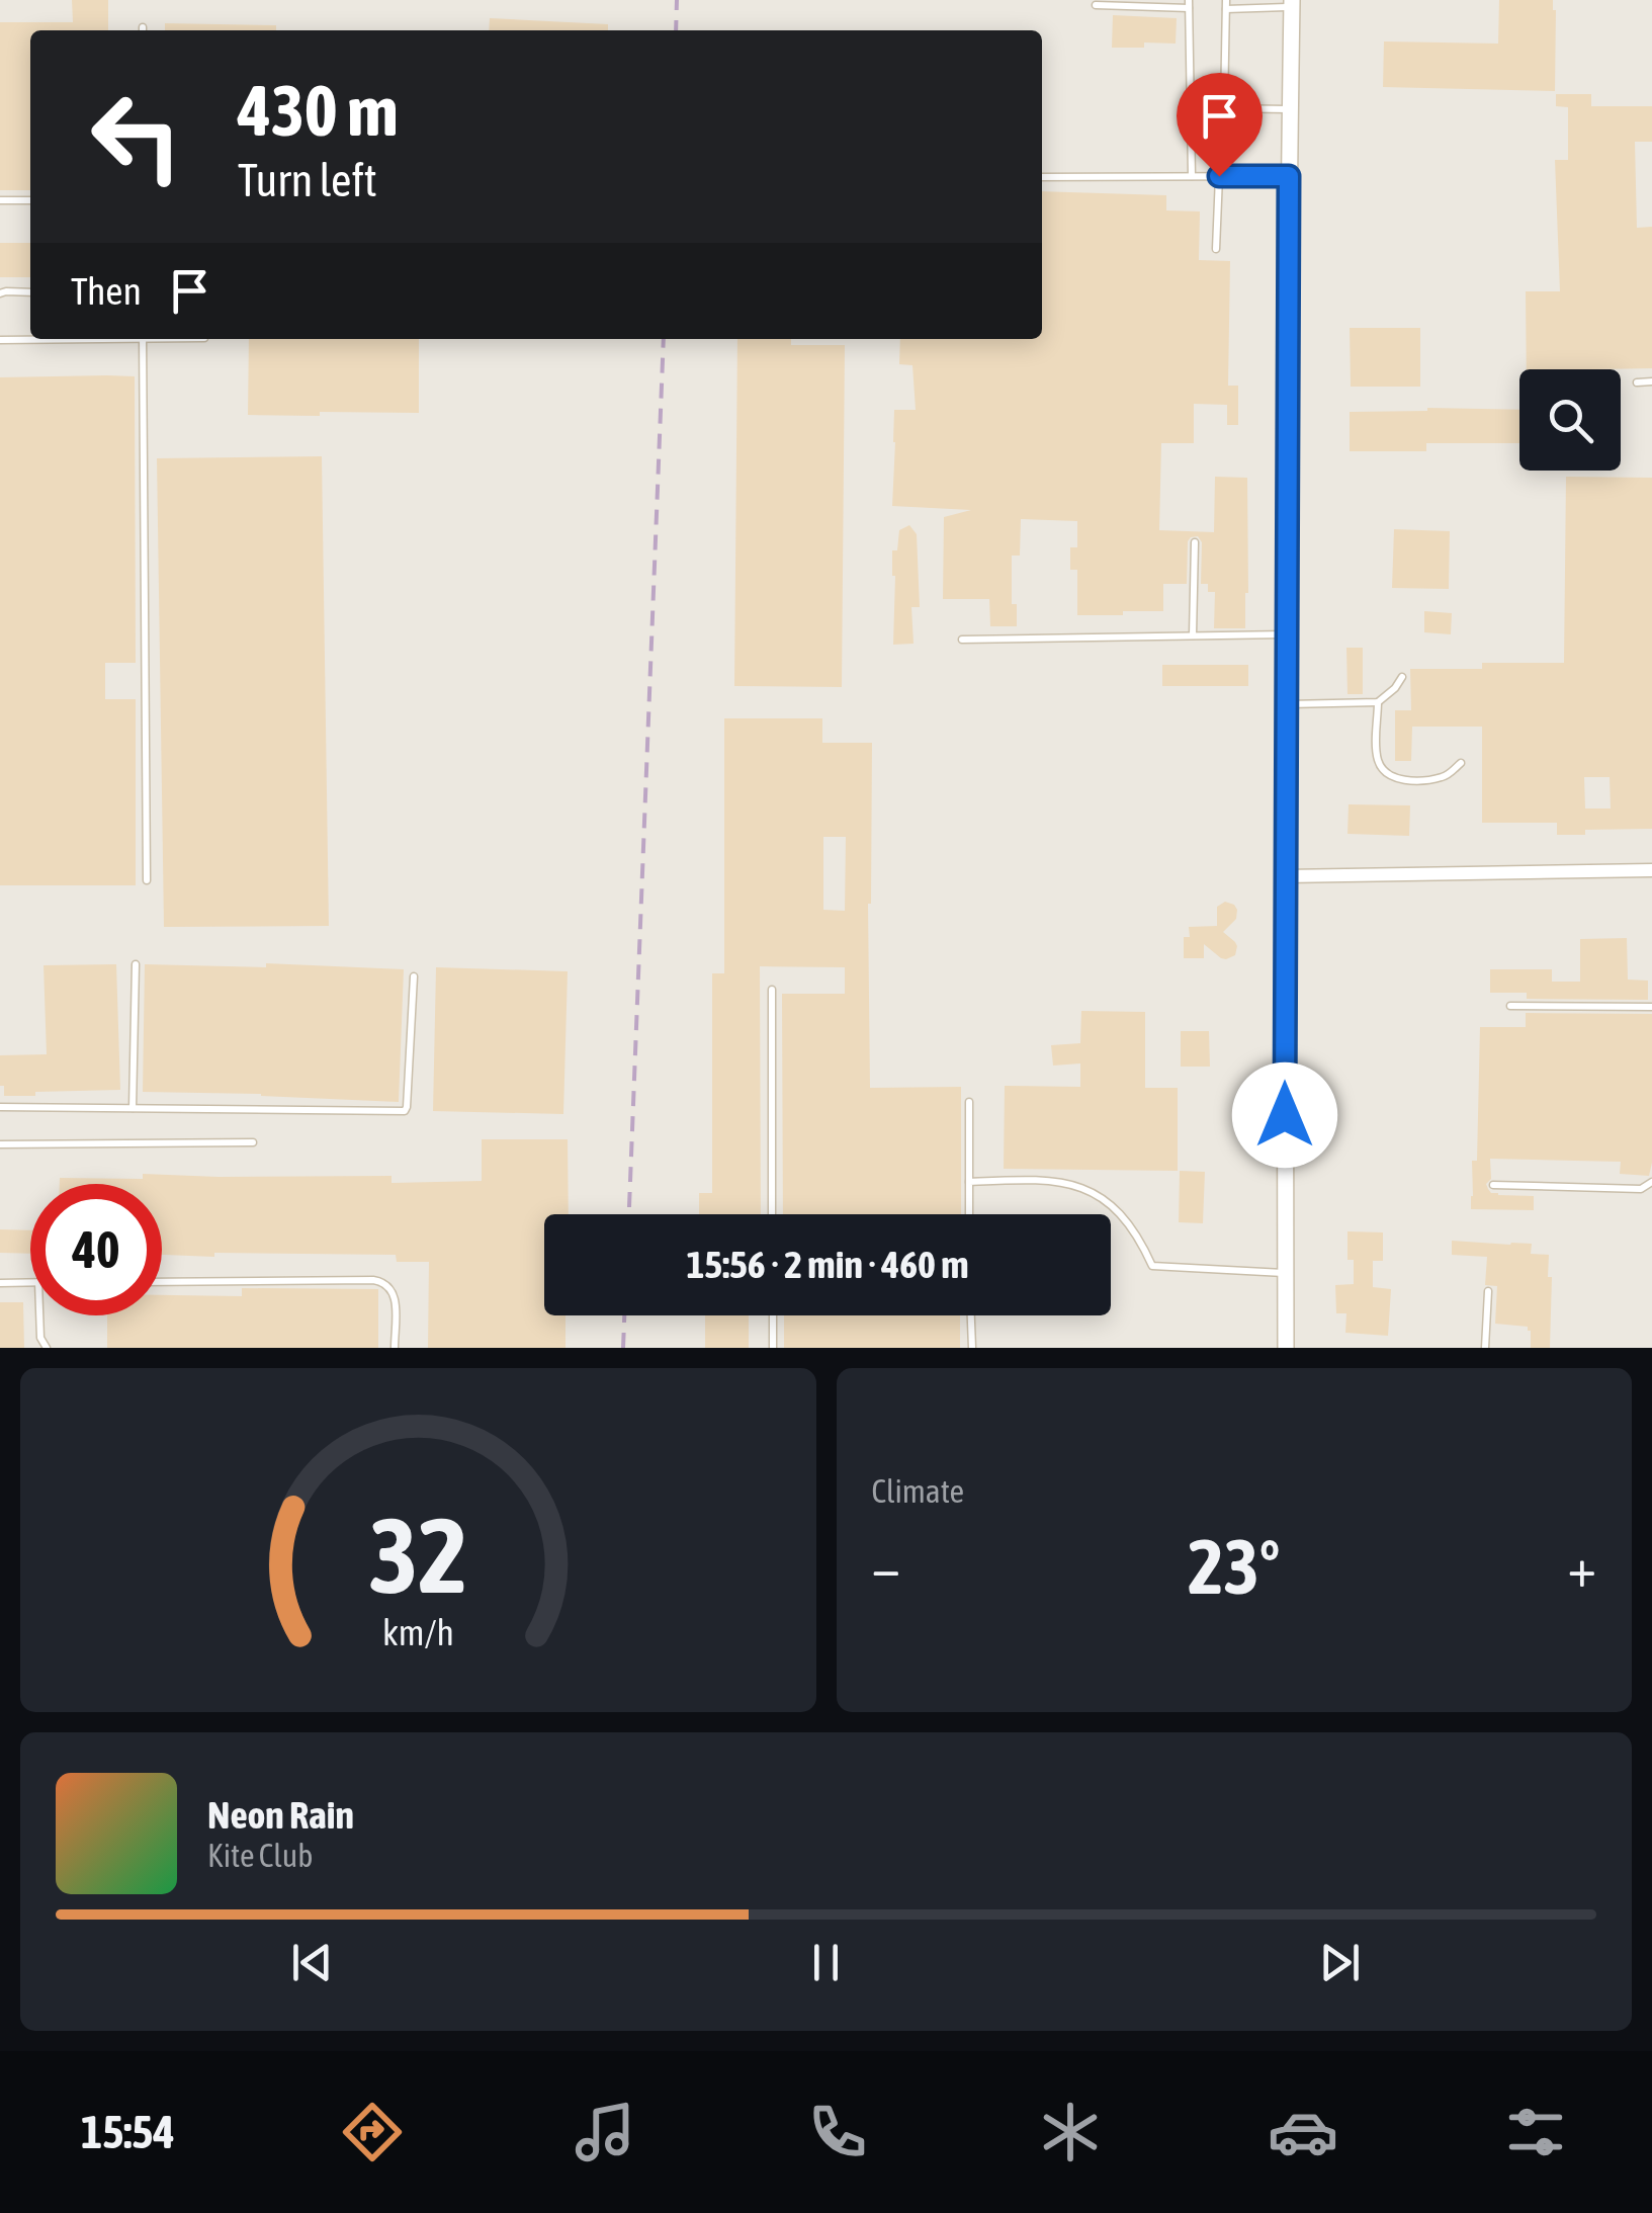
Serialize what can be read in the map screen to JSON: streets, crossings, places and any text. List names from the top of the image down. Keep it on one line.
{"page":{"turn":["430 m","Turn left"],"then":"Then","limit":"40","trip":"15:56 · 2 min · 460 m","tile":"Climate","heat":["−","23°","+"],"song":["Neon Rain","Kite Club"],"tabs":"15:54","gauge":["32","km/h"]}}
